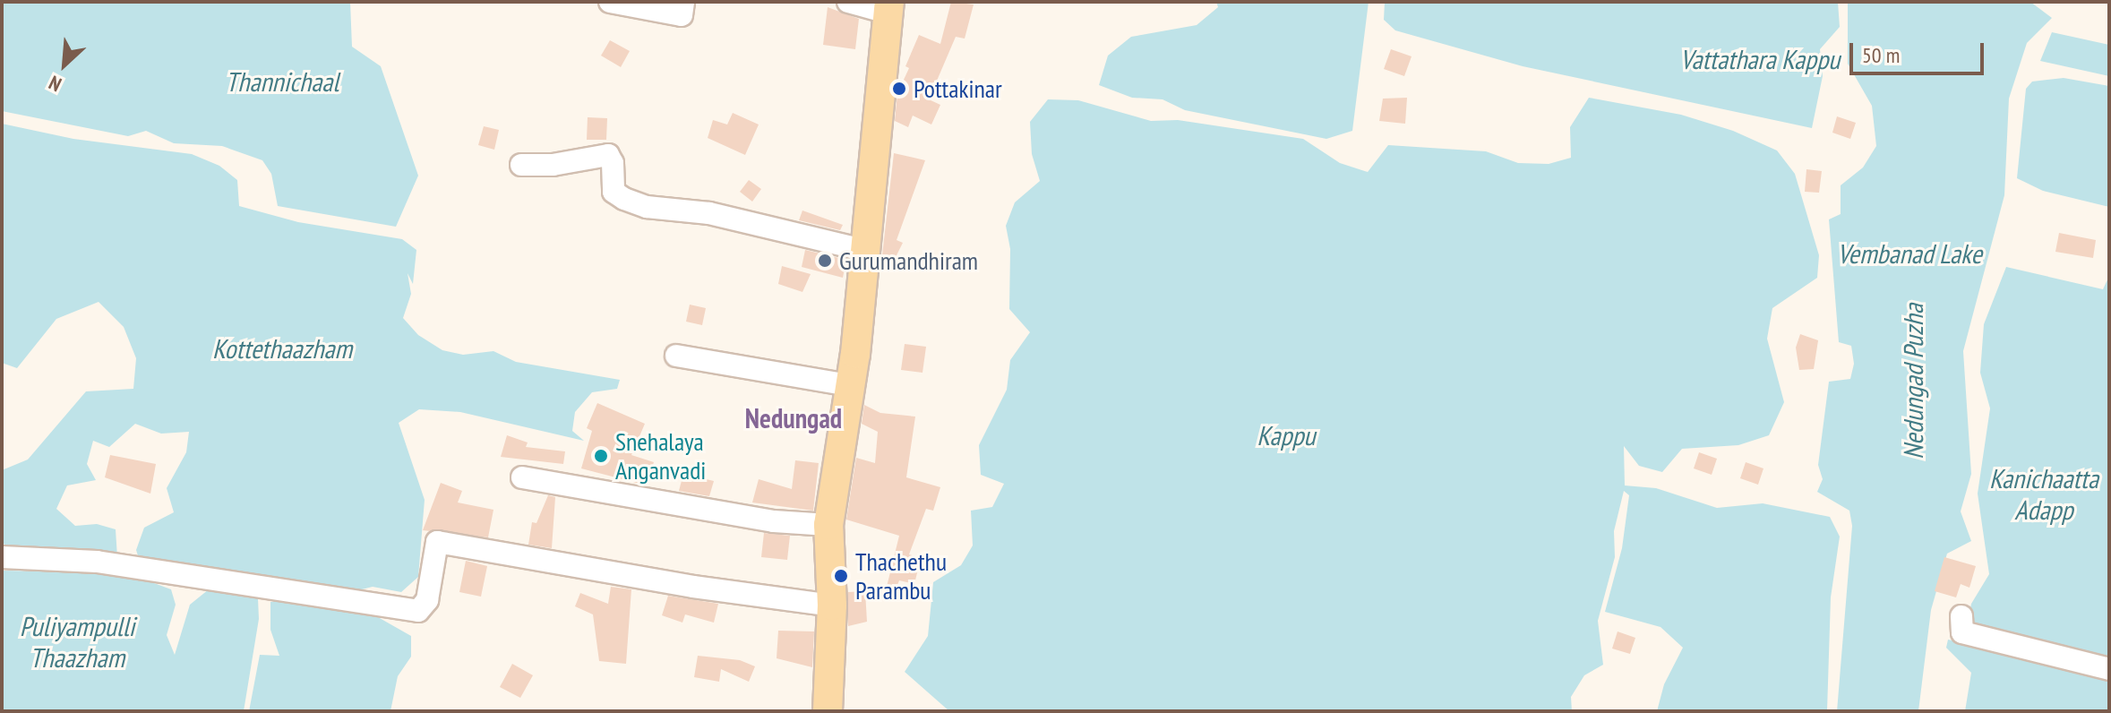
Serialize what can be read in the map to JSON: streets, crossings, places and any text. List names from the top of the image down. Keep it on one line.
{"districts":["Nedungad"],"water":["Vattathara Kappu","Thannichaal","Vembanad Lake","Kottethaazham","Nedungad Puzha","Kappu","Kanichaatta Adapp","Puliyampulli Thaazham"],"places":["Pottakinar","Gurumandhiram","Snehalaya Anganvadi","Thachethu Parambu"],"scale_bar":"50 m","north":"bottom left"}
